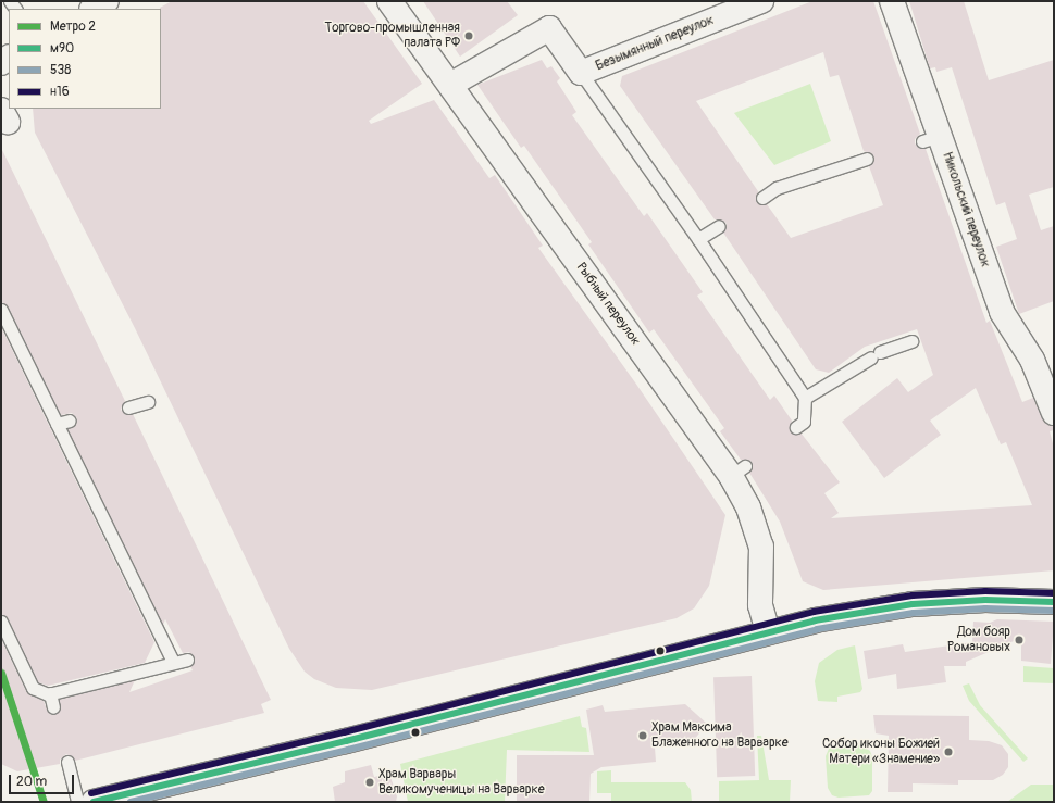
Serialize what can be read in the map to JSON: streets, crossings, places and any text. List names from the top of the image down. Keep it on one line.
{"streets":{"street":["Безымянный переулок","Никольский переулок","Рыбный переулок"]},"crossings":[["Безымянный переулок","Рыбный переулок"]],"places":["Торгово-промышленная палата РФ","Дом бояр Романовых","Храм Максима Блаженного на Варварке","Собор иконы Божией Матери «Знамение»","Храм Варвары Великомученицы на Варварке"],"lines":["transit line н16","transit line м90","transit line 538","metro line 2"],"legend":["Метро 2","м90","538","н16"],"scale_bar":"20 m"}
